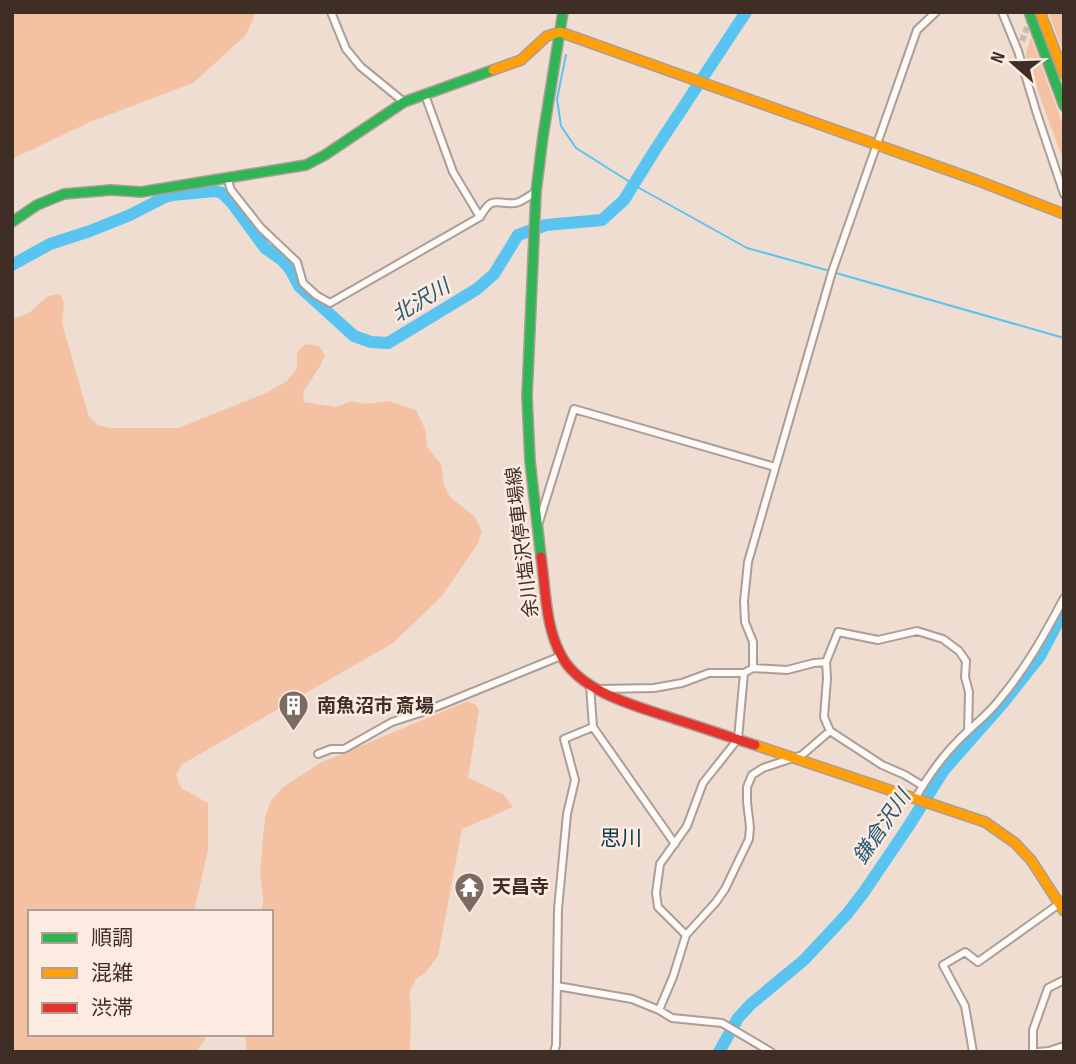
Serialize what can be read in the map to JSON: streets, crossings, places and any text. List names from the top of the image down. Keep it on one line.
{"streets":{"main road":["余川塩沢停車場線"]},"districts":["思川"],"water":["北沢川","鎌倉沢川"],"places":{"building":["南魚沼市 斎場"],"temple":["天昌寺"]},"legend":["順調","混雑","渋滞"],"north":"left"}
